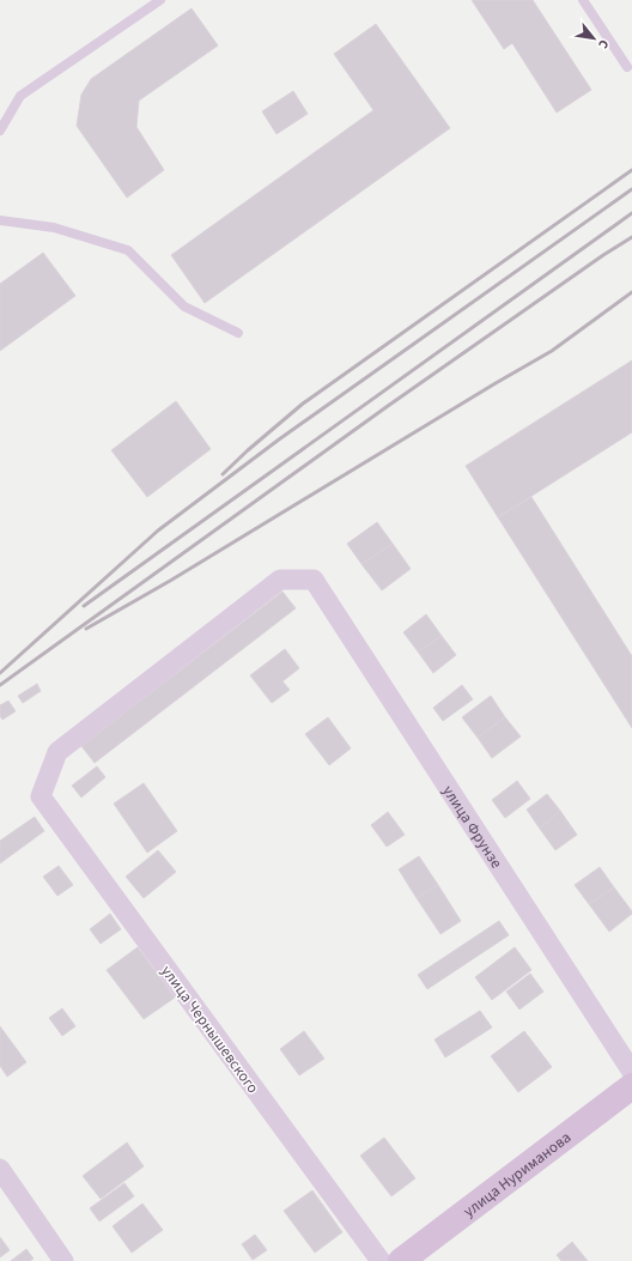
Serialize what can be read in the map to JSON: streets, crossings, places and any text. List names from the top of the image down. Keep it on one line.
{"streets":{"main road":["улица Нуриманова"],"street":["улица Фрунзе","улица Чернышевского"]},"crossings":[["улица Фрунзе","улица Чернышевского"]],"north":"bottom right"}
